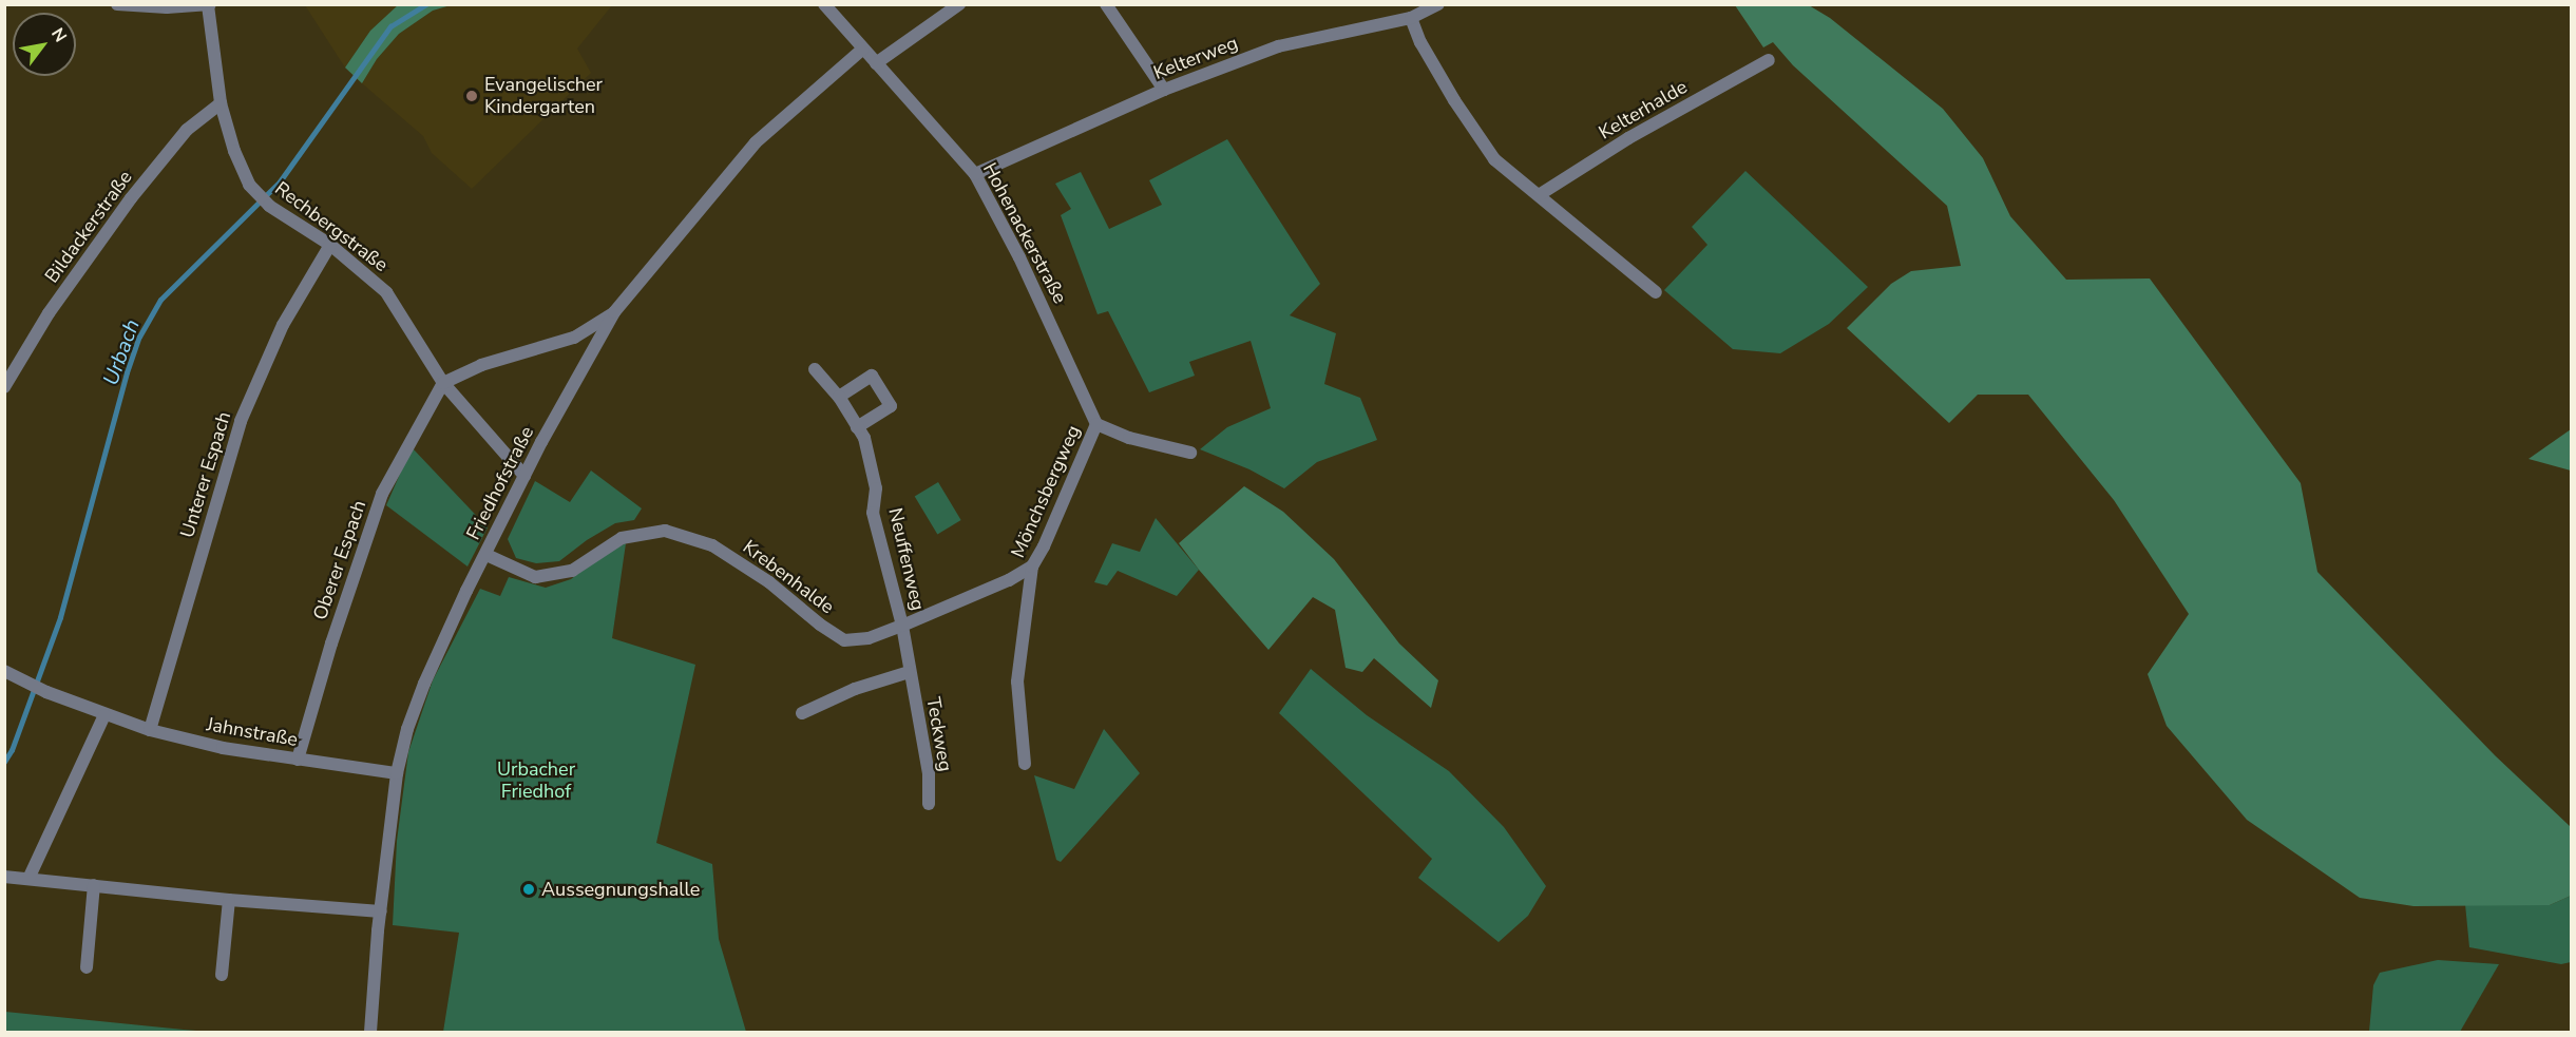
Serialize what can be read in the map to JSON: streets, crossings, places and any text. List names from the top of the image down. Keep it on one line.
{"streets":{"street":["Kelterweg","Kelterhalde","Bildackerstraße","Rechbergstraße","Hohenackerstraße","Unterer Espach","Friedhofstraße","Mönchsbergweg","Neuffenweg","Oberer Espach","Krebenhalde","Jahnstraße","Teckweg"]},"crossings":[["Kelterweg","Hohenackerstraße"],["Bildackerstraße","Rechbergstraße"],["Rechbergstraße","Unterer Espach"],["Rechbergstraße","Friedhofstraße"],["Rechbergstraße","Oberer Espach"],["Hohenackerstraße","Friedhofstraße"],["Hohenackerstraße","Mönchsbergweg"],["Unterer Espach","Jahnstraße"],["Friedhofstraße","Krebenhalde"],["Friedhofstraße","Jahnstraße"],["Mönchsbergweg","Krebenhalde"],["Neuffenweg","Krebenhalde"],["Neuffenweg","Teckweg"],["Oberer Espach","Jahnstraße"],["Krebenhalde","Teckweg"]],"water":["Urbach"],"parks":["Urbacher Friedhof"],"places":["Evangelischer Kindergarten","Aussegnungshalle"],"north":"top right"}
